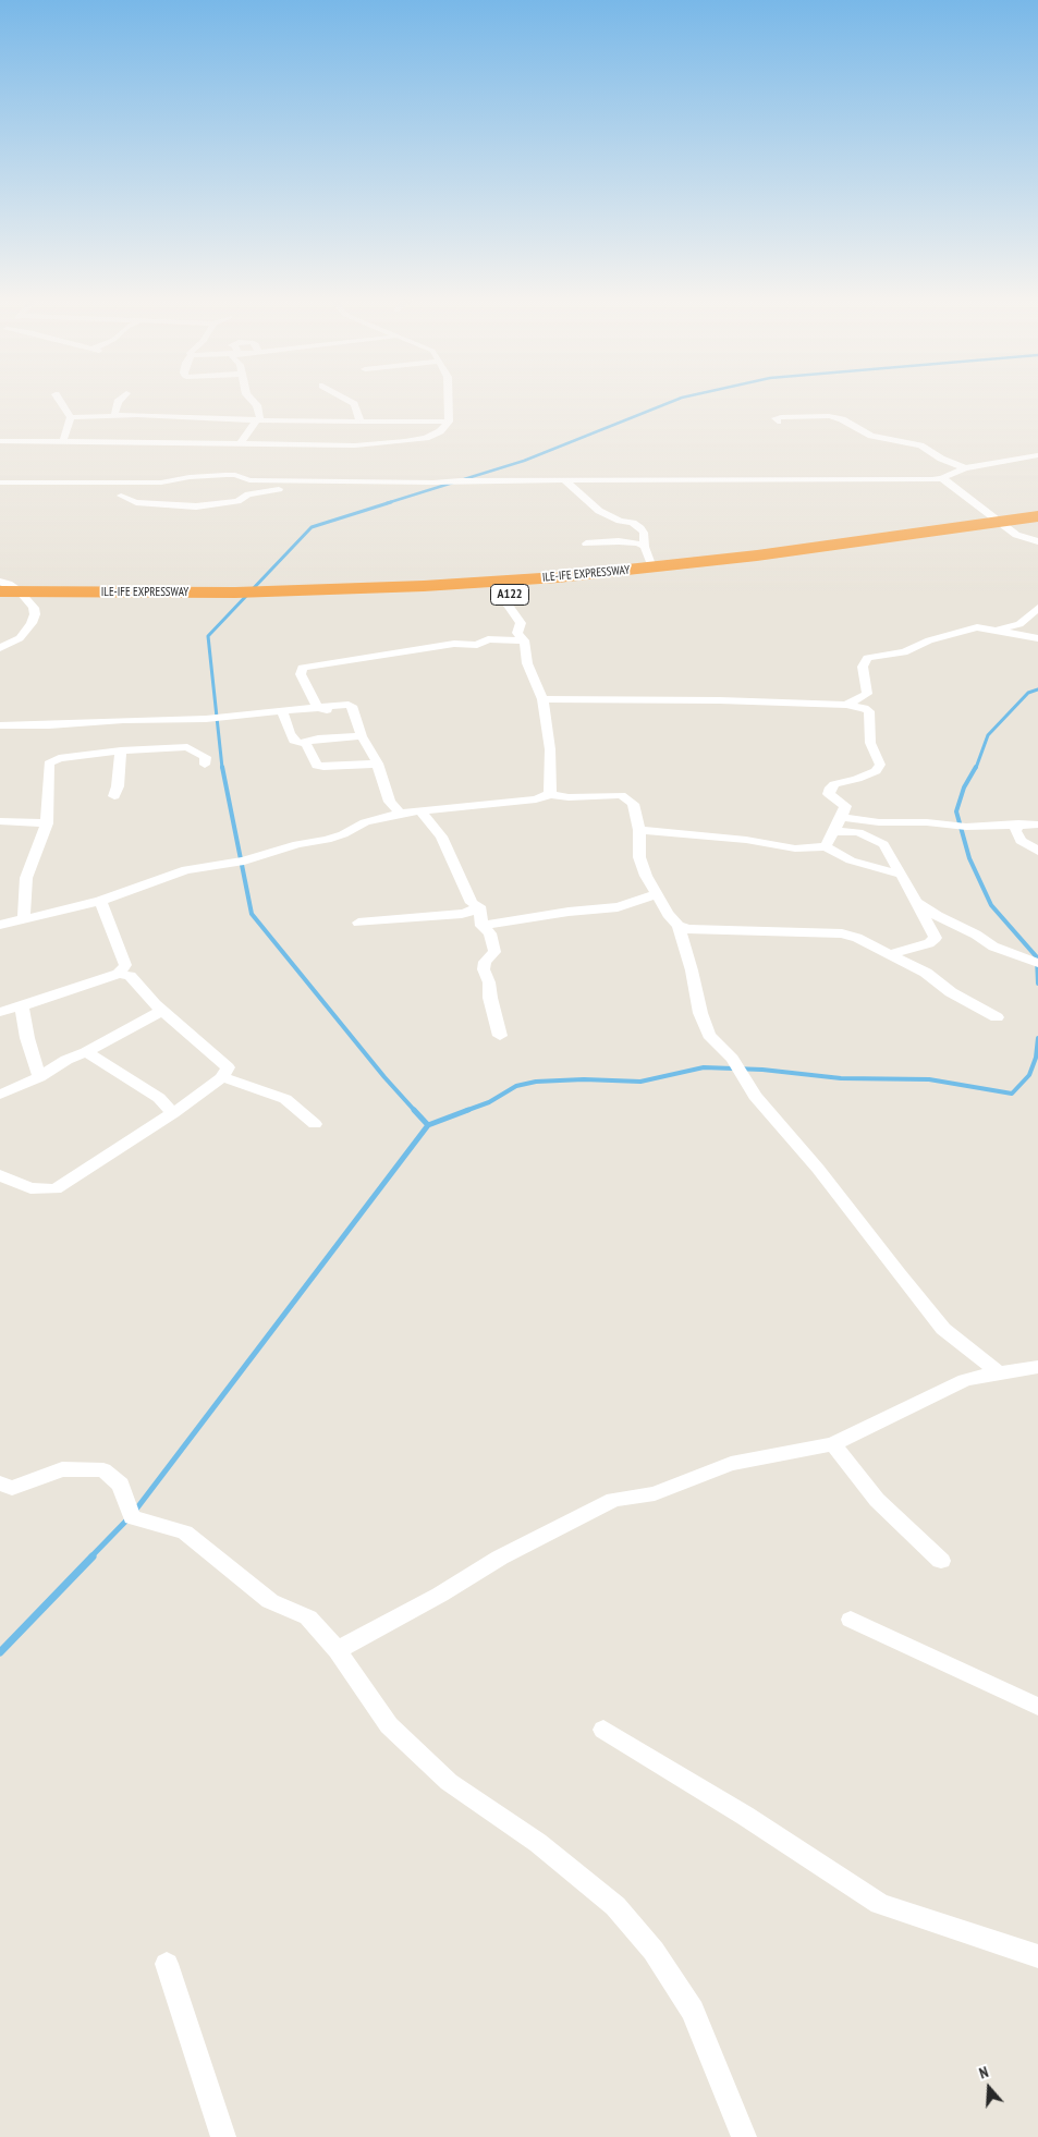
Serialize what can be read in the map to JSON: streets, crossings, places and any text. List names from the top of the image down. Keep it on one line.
{"streets":{"highway":["ILE-IFE EXPRESSWAY","A122"]},"north":"top"}
